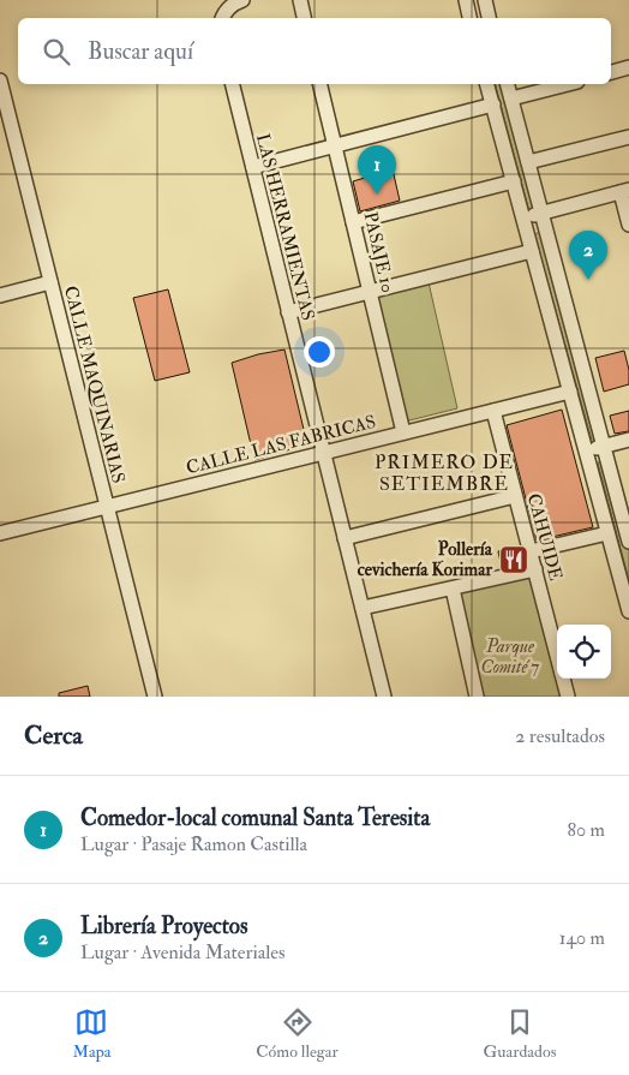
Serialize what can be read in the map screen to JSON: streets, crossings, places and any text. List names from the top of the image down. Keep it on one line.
{"streets":{"street":["LAS HERRAMIENTAS","PASAJE 10","CALLE MAQUINARIAS","CALLE LAS FABRICAS","CAHUIDE"]},"crossings":[["LAS HERRAMIENTAS","CALLE LAS FABRICAS"],["PASAJE 10","CALLE LAS FABRICAS"],["CALLE MAQUINARIAS","CALLE LAS FABRICAS"],["CALLE LAS FABRICAS","CAHUIDE"]],"districts":["PRIMERO DE SETIEMBRE"],"parks":["Parque Comité 7"],"places":{"restaurant":["Pollería cevichería Korimar"]},"page":{"search":"Buscar aquí","pins":["1","2"],"heading":["Cerca","2 resultados"],"list":[{"mark":"1","name":"Comedor-local comunal Santa Teresita","note":"Lugar · Pasaje Ramon Castilla","value":"80 m"},{"mark":"2","name":"Librería Proyectos","note":"Lugar · Avenida Materiales","value":"140 m"}],"nav":["Mapa","Cómo llegar","Guardados"]}}
